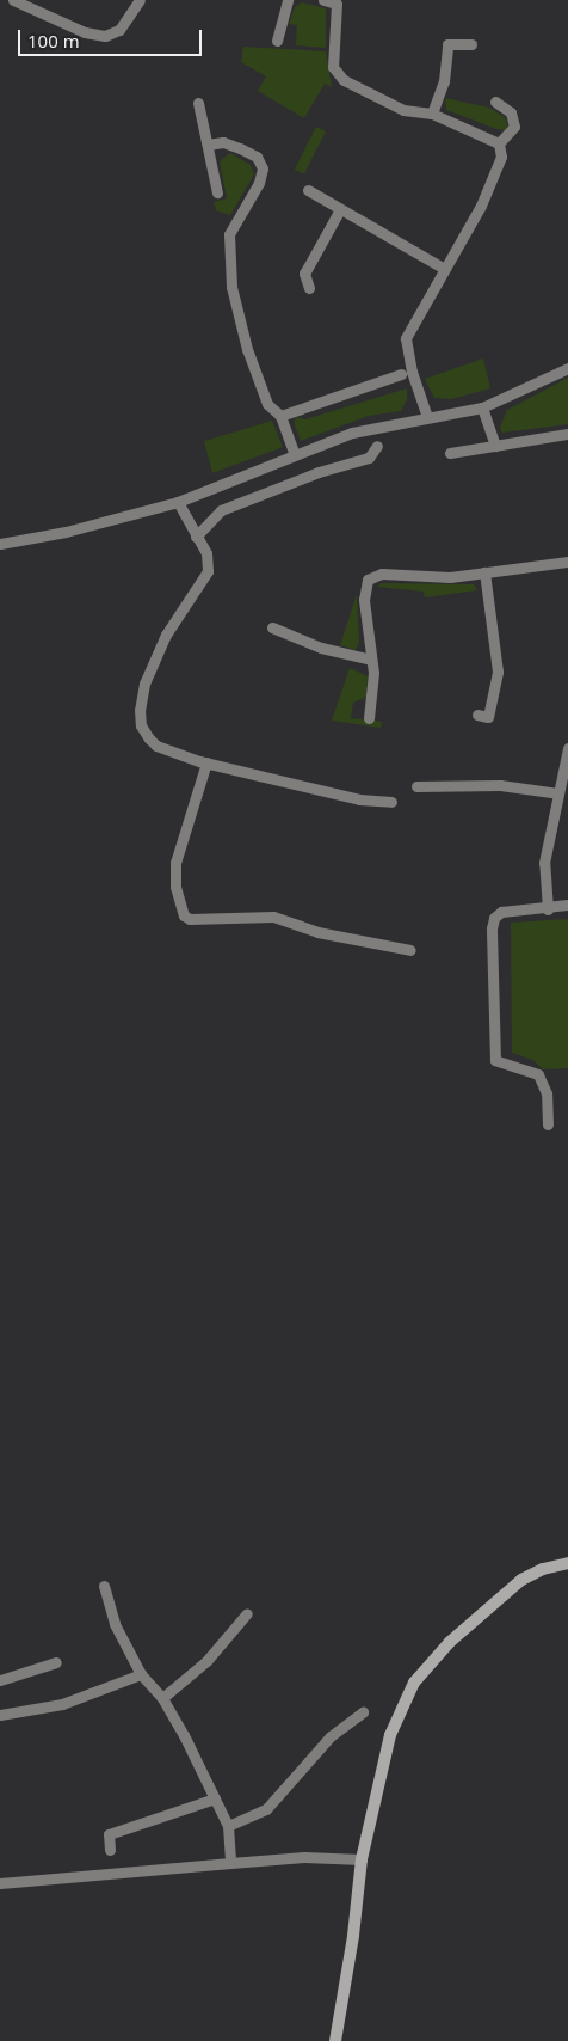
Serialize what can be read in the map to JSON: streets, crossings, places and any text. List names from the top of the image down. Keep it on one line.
{"scale_bar":"100 m"}
